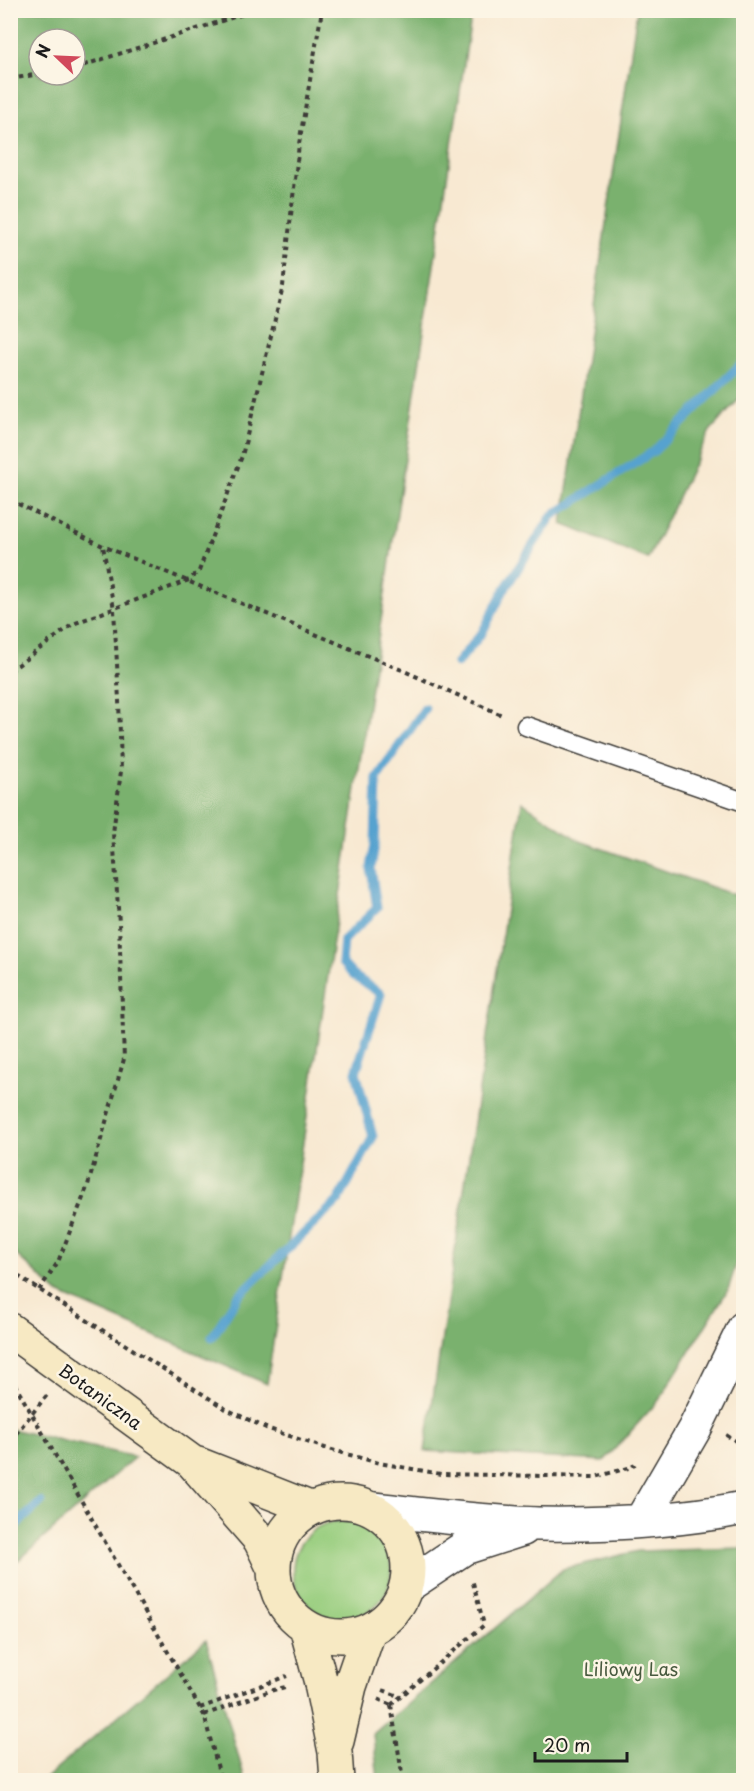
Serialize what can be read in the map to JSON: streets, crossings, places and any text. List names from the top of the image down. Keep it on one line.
{"streets":{"main road":["Botaniczna"]},"parks":["Liliowy Las"],"scale_bar":"20 m","north":"top left"}
